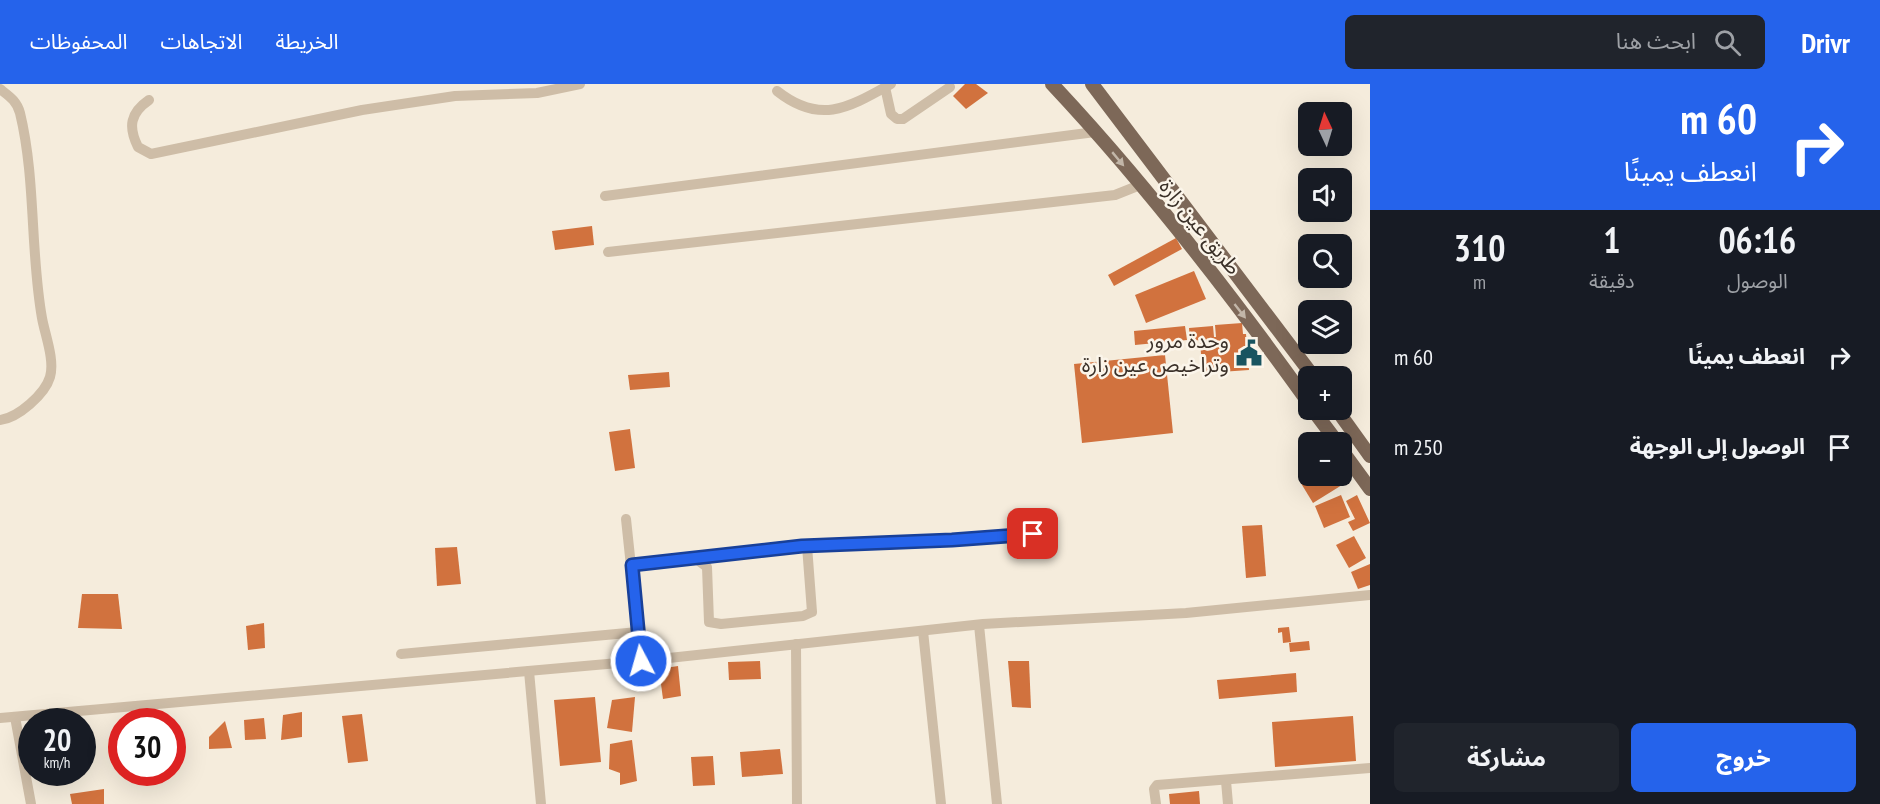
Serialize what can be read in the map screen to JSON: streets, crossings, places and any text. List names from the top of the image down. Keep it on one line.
{"streets":{"main road":["طريق عين زارة"]},"places":{"public building":["وحدة مرور وتراخيص عين زارة"]},"north":"top","page":{"header":"Drivr","search":"ابحث هنا","nav":["الخريطة","الاتجاهات","المحفوظات"],"turn":["60 m","انعطف يمينًا"],"map_buttons":["+","−"],"eta":["06:16","الوصول","1","دقيقة","310","m"],"list":[{"name":"انعطف يمينًا","value":"60 m"},{"name":"الوصول إلى الوجهة","value":"250 m"}],"speed":"20 km/h","limit":"30","buttons":["خروج","مشاركة"]}}
